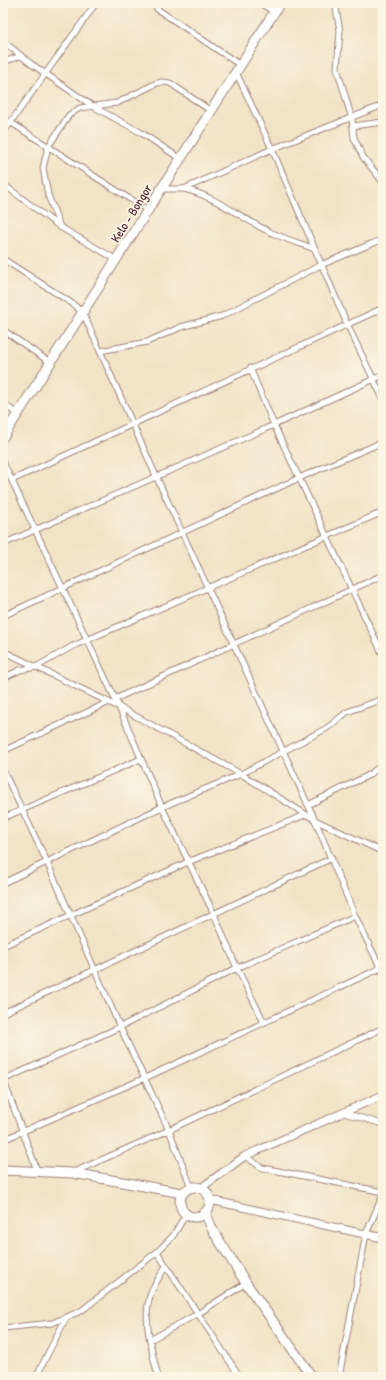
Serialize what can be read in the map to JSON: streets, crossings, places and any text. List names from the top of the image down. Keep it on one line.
{"streets":{"highway":["Kelo - Bongor"]}}
